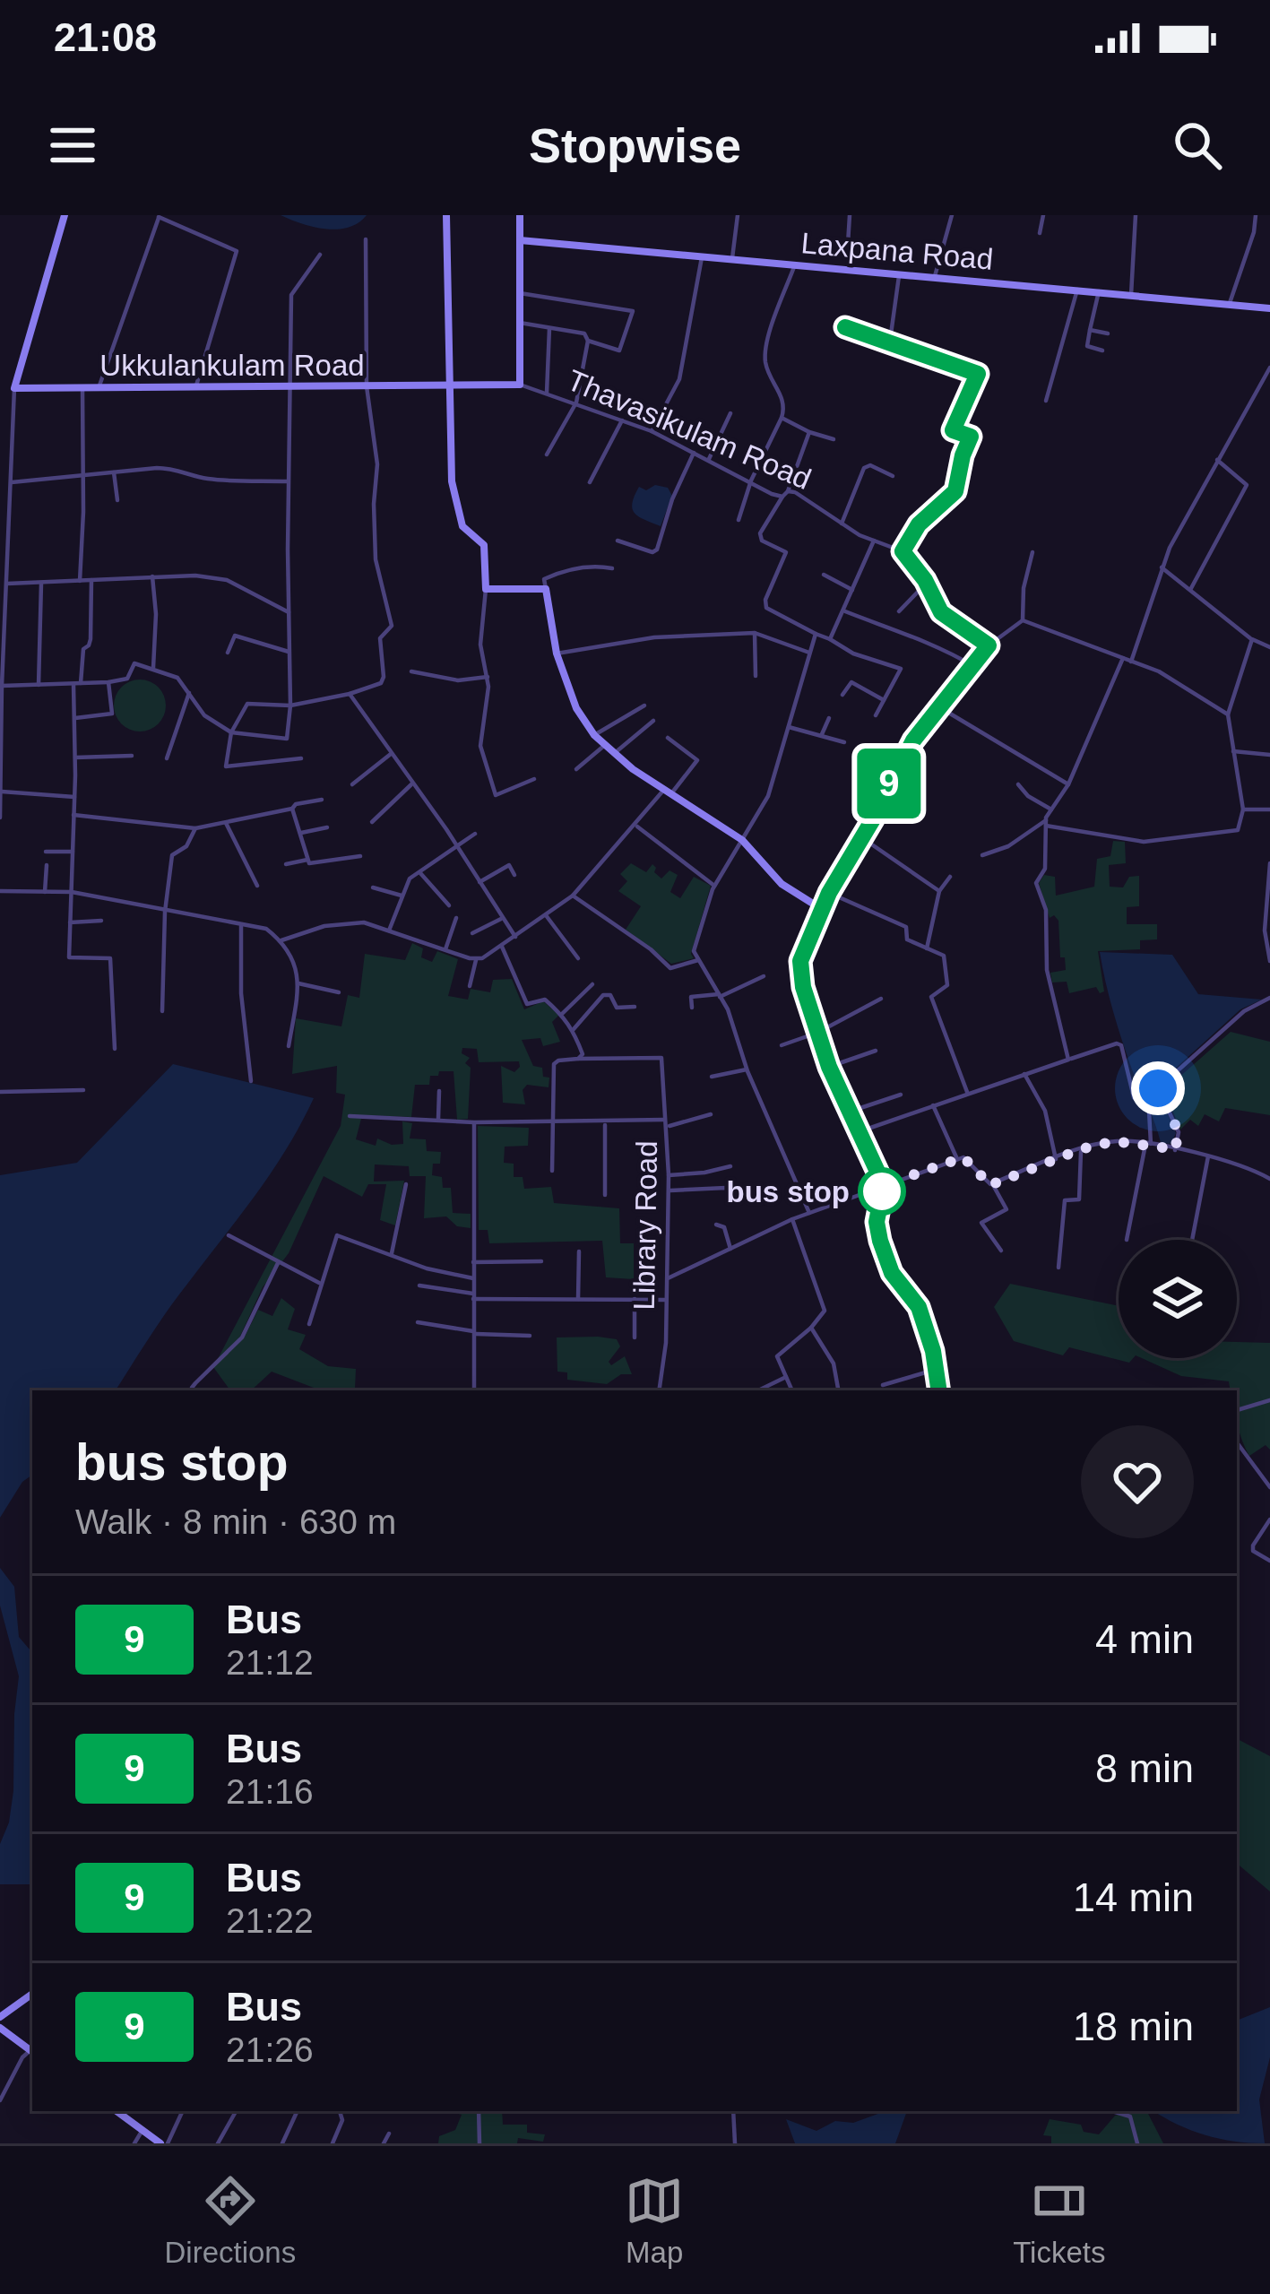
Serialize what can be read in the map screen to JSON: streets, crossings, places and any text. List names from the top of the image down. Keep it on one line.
{"streets":{"street":["Laxpana Road","Ukkulankulam Road","Thavasikulam Road","Library Road"]},"crossings":[["Ukkulankulam Road","Thavasikulam Road"]],"places":["bus stop"],"lines":["bus line 9"],"page":{"status":"21:08","header":"Stopwise","on_map":"9","heading":["bus stop","Walk · 8 min · 630 m"],"list":[{"mark":"9","name":"Bus","note":"21:12","value":"4 min"},{"mark":"9","name":"Bus","note":"21:16","value":"8 min"},{"mark":"9","name":"Bus","note":"21:22","value":"14 min"},{"mark":"9","name":"Bus","note":"21:26","value":"18 min"}],"tabs":["Directions","Map","Tickets"]}}
